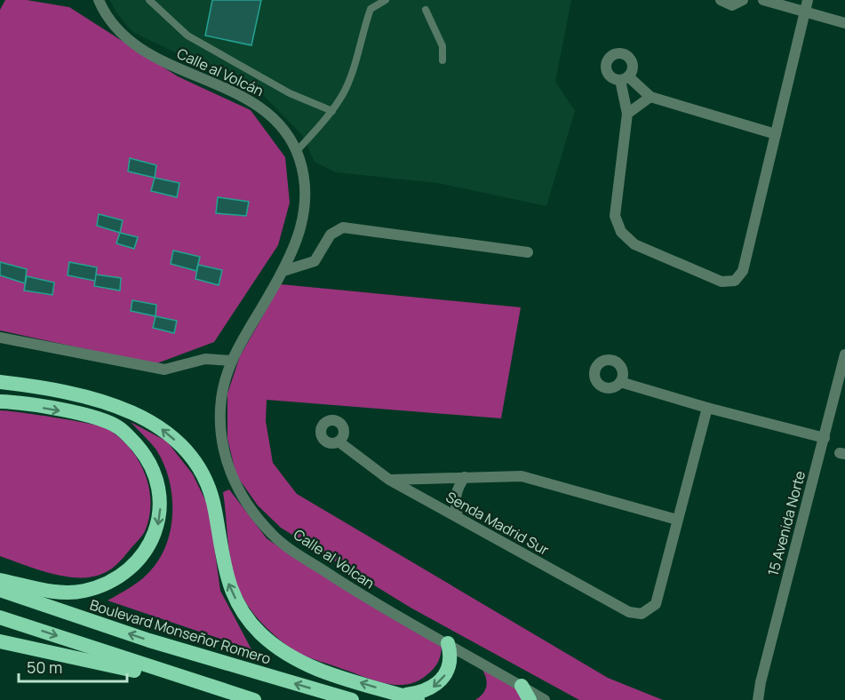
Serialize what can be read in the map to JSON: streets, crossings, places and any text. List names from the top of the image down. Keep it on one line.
{"streets":{"highway":["Boulevard Monseñor Romero"],"street":["Calle al Volcán","Senda Madrid Sur","15 Avenida Norte","Calle al Volcan"]},"crossings":[["Calle al Volcán","Calle al Volcan"]],"scale_bar":"50 m"}
